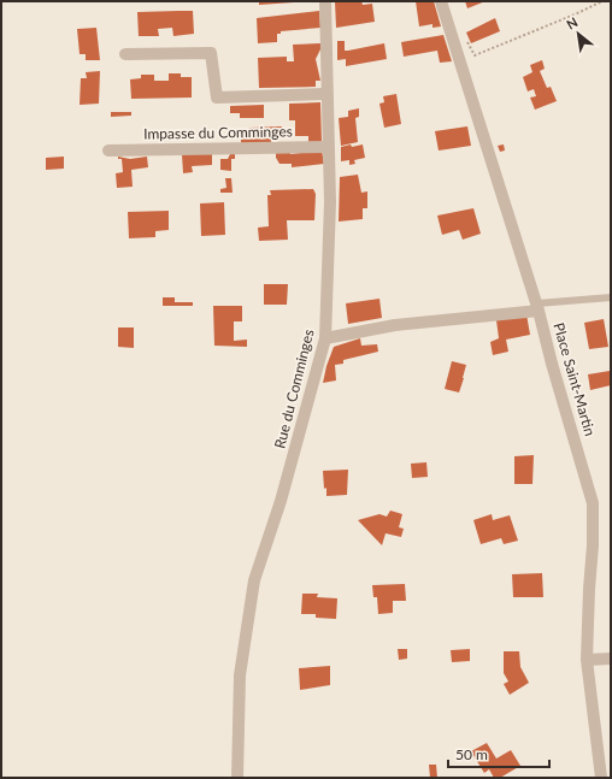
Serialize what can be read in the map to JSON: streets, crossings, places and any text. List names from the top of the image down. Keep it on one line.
{"streets":{"street":["Impasse du Comminges","Place Saint-Martin","Rue du Comminges"]},"crossings":[["Impasse du Comminges","Rue du Comminges"]],"scale_bar":"50 m","north":"top left"}
